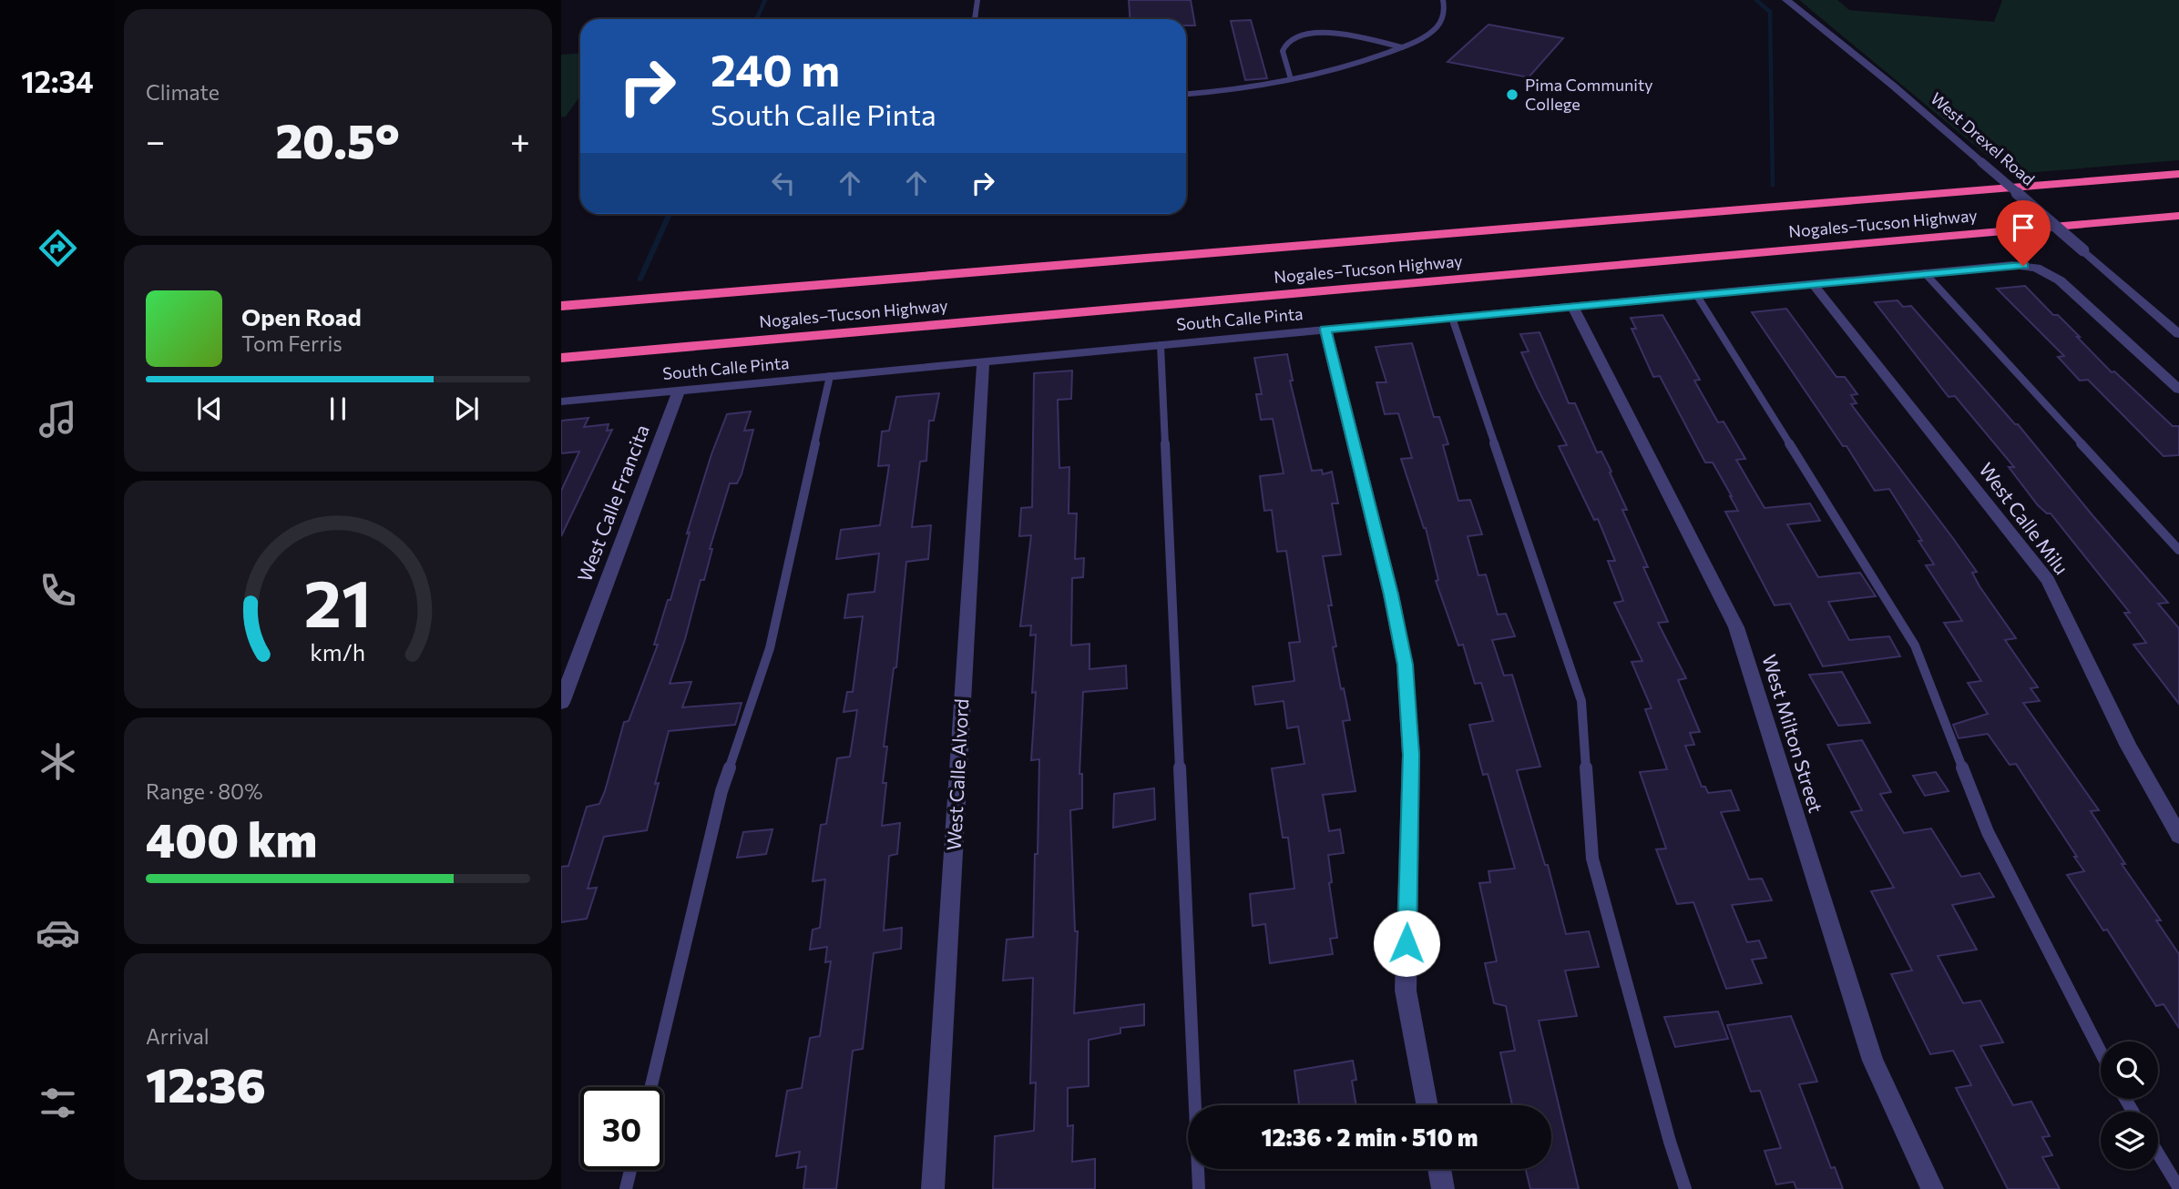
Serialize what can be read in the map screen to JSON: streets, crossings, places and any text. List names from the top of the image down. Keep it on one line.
{"streets":{"highway":["Nogales–Tucson Highway"],"street":["West Drexel Road","South Calle Pinta","West Calle Francita","West Calle Milu","West Milton Street","West Calle Alvord"]},"crossings":[["South Calle Pinta","West Calle Francita"],["South Calle Pinta","West Calle Milu"],["South Calle Pinta","West Milton Street"],["South Calle Pinta","West Calle Alvord"]],"places":["Pima Community College"],"page":{"tabs":"12:34","tile":["Climate",["Range · 80%","400 km"],["Arrival","12:36"]],"turn":["240 m","South Calle Pinta"],"heat":["−","20.5°","+"],"song":["Open Road","Tom Ferris"],"limit":"30","trip":"12:36 · 2 min · 510 m","gauge":["21","km/h"]}}
